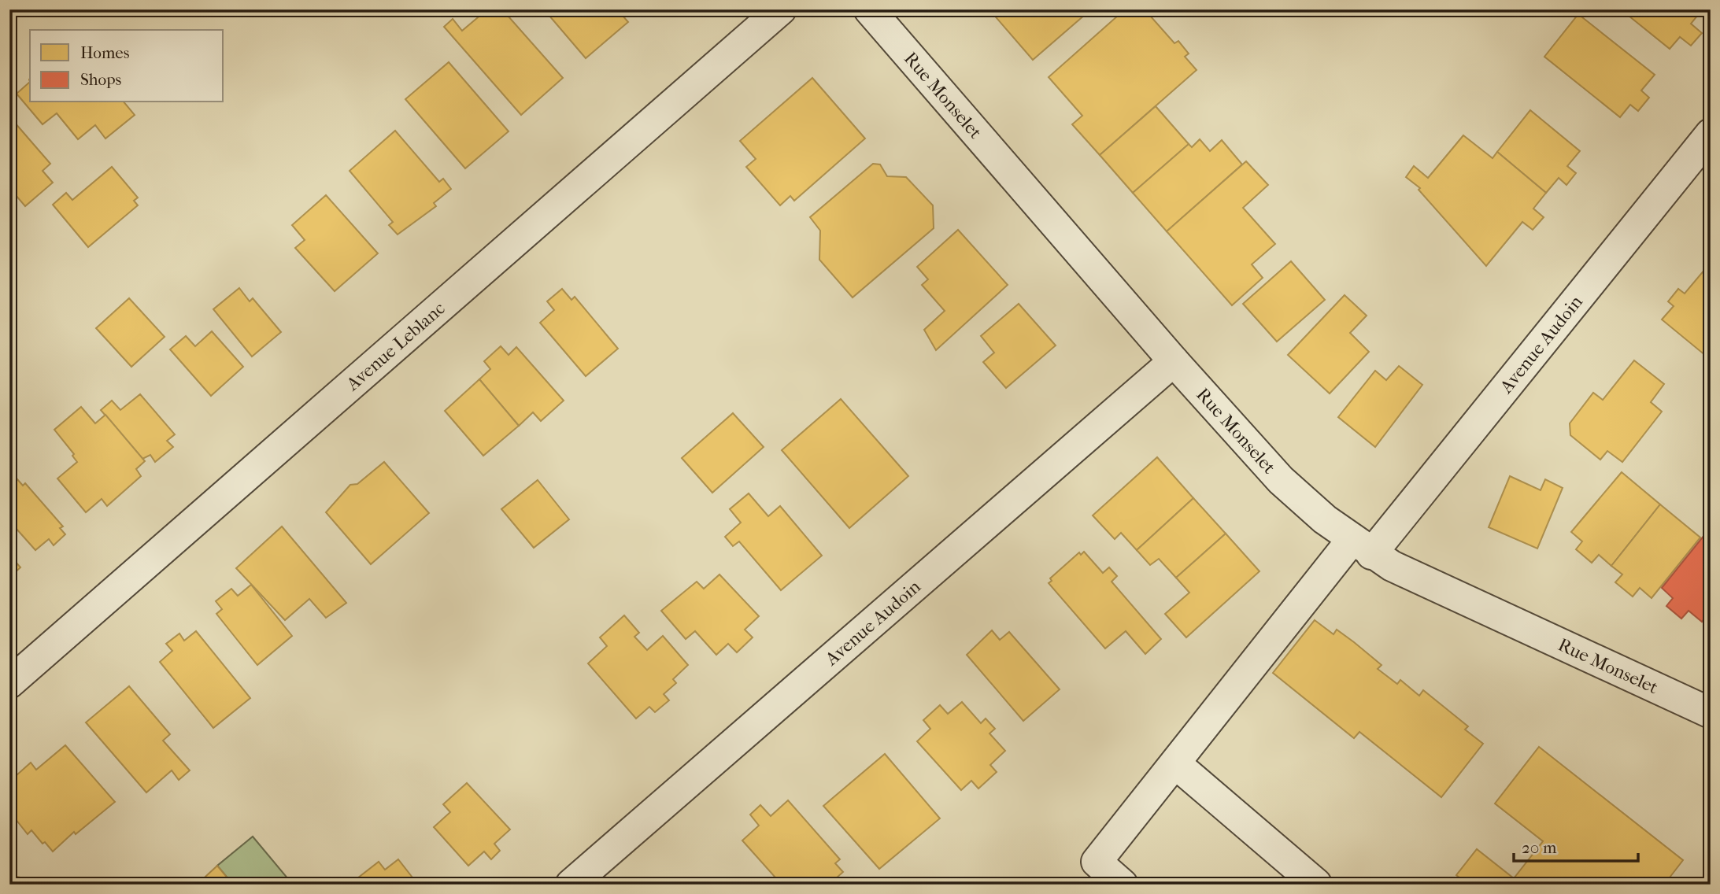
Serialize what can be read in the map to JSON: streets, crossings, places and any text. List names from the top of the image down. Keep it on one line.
{"streets":{"street":["Rue Monselet","Avenue Audoin","Avenue Leblanc"]},"crossings":[["Rue Monselet","Avenue Audoin"]],"legend":["Homes","Shops"],"scale_bar":"20 m"}
